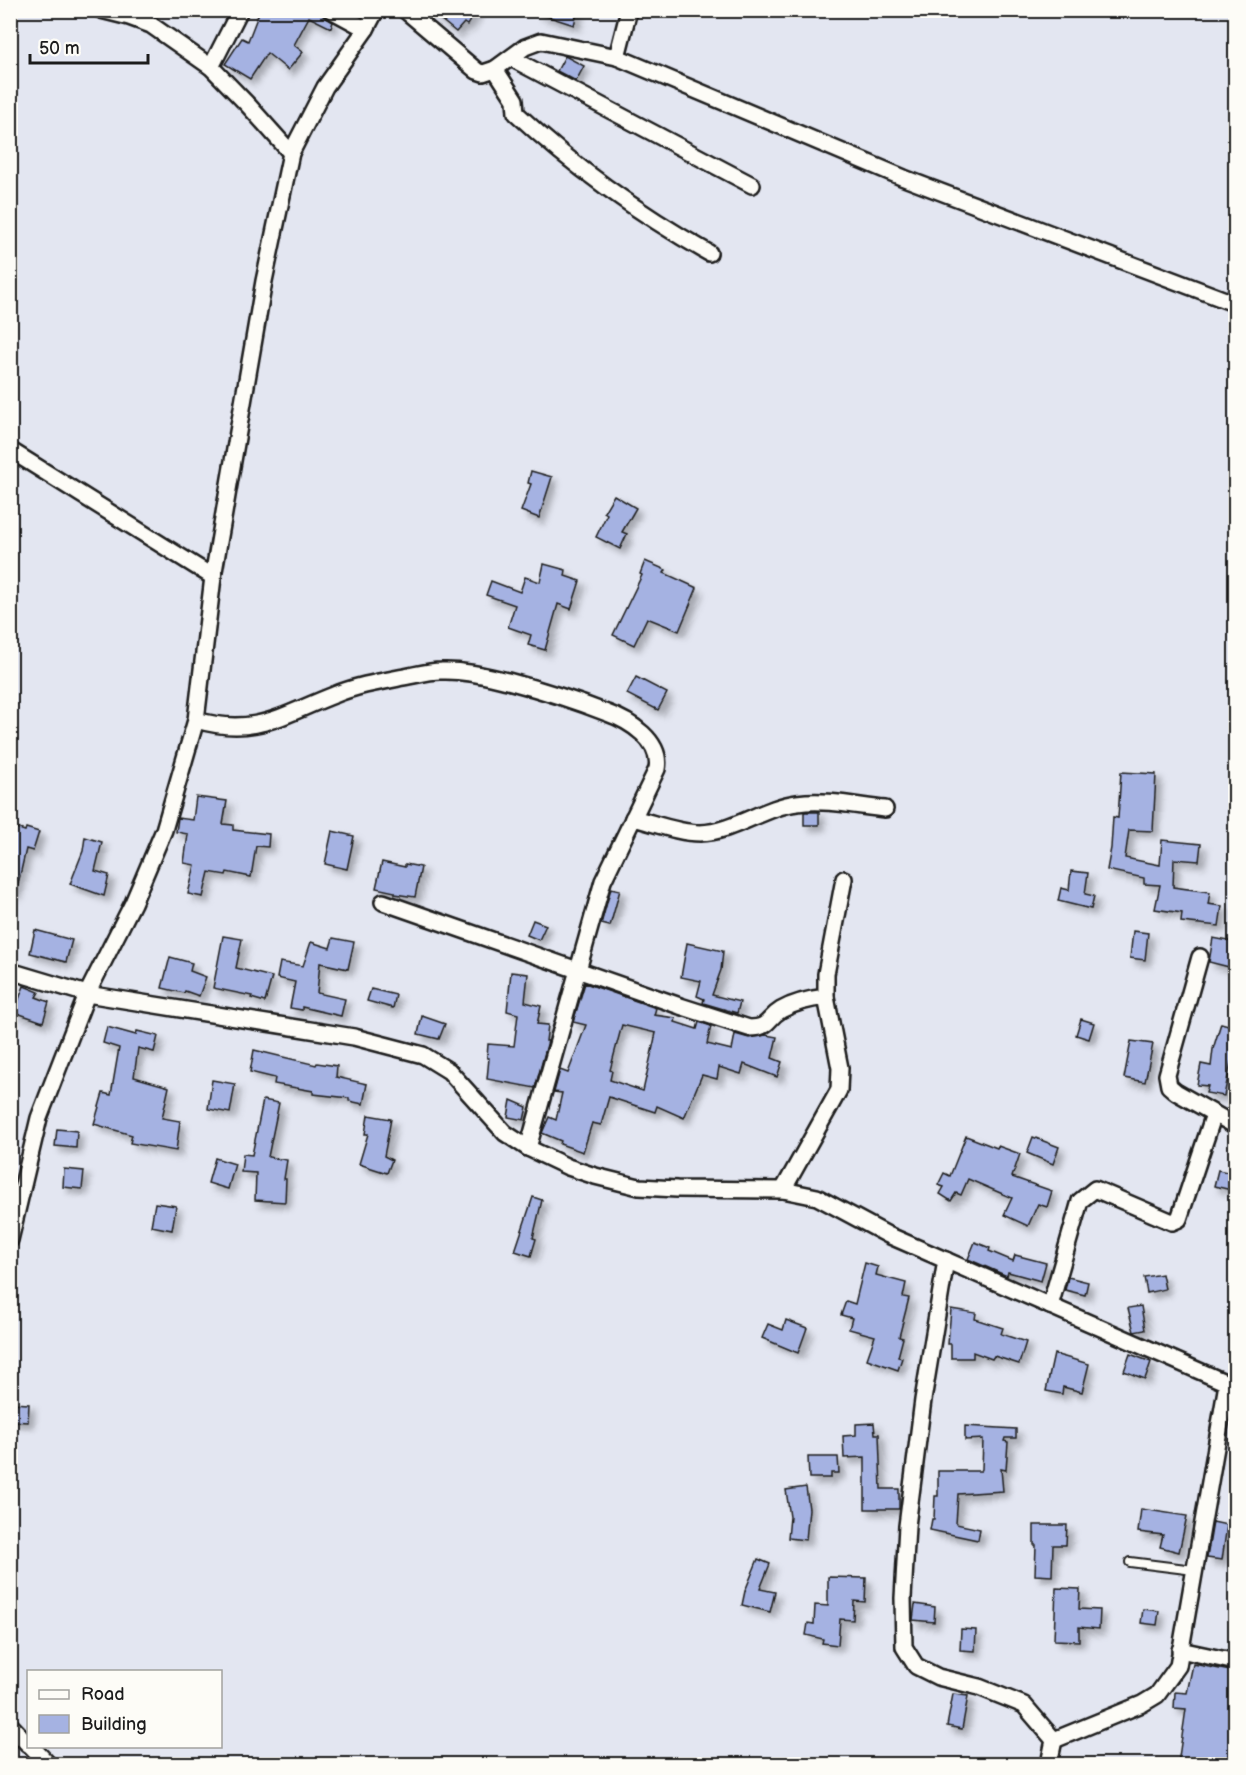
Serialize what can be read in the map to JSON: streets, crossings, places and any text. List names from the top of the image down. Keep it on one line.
{"legend":["Road","Building"],"scale_bar":"50 m"}
